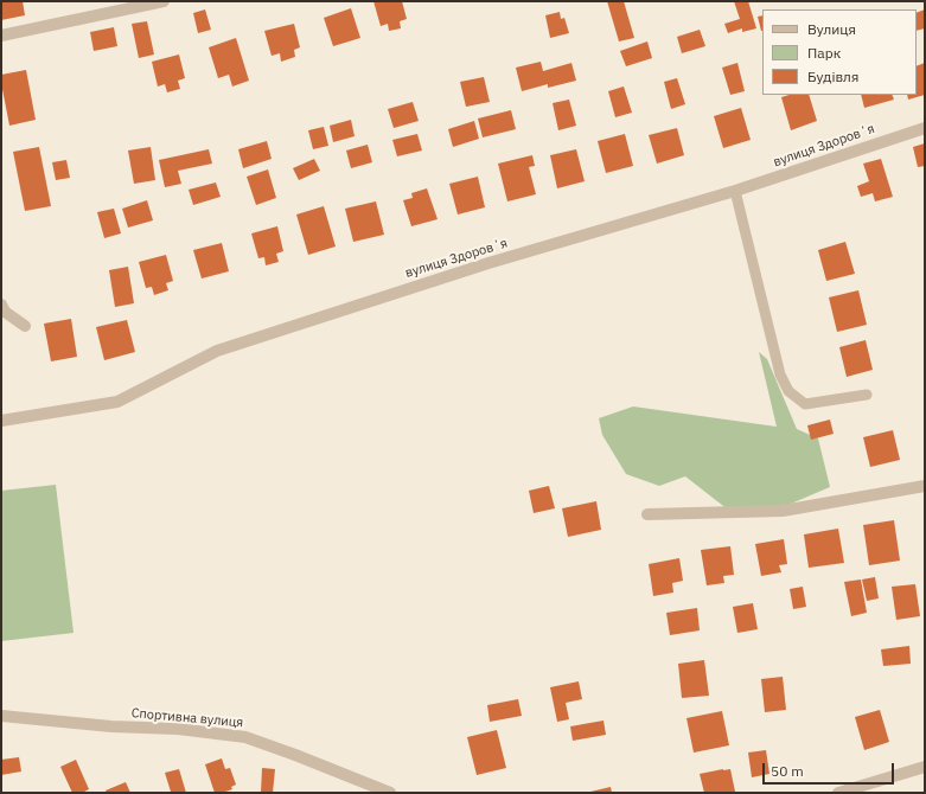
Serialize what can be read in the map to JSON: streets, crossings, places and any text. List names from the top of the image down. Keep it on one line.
{"streets":{"street":["вулиця Здоровʼя","Спортивна вулиця"]},"legend":["Вулиця","Парк","Будівля"],"scale_bar":"50 m"}
